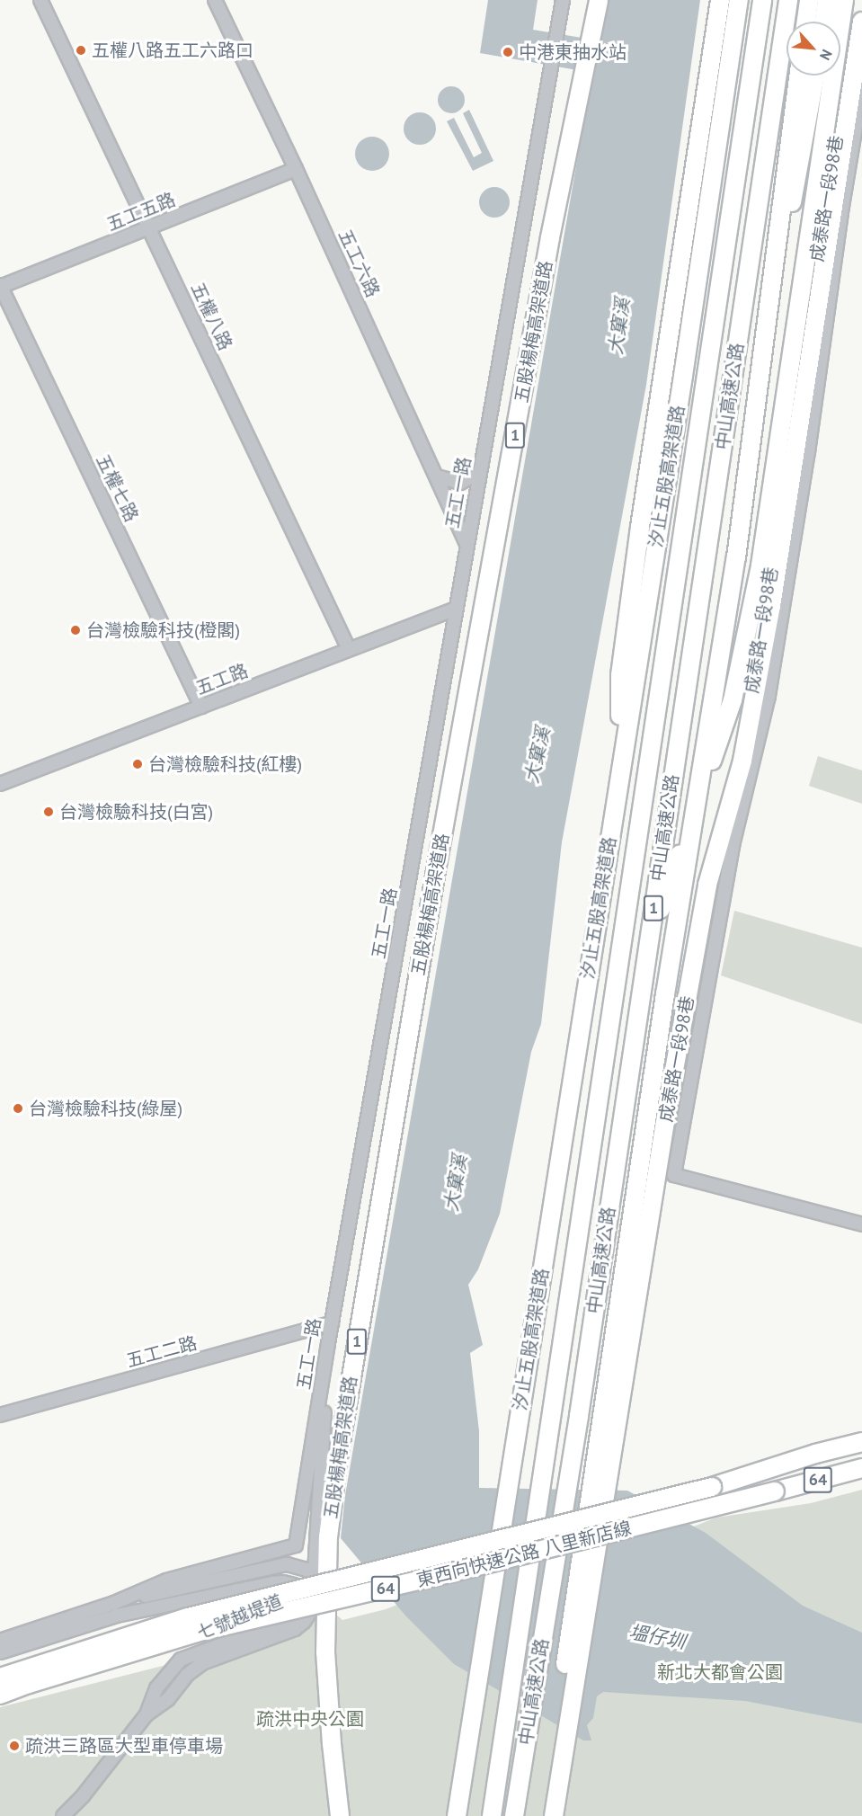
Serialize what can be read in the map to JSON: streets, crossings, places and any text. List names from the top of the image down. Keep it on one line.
{"streets":{"highway":["五股楊梅高架道路","中山高速公路","1","汐止五股高架道路","64","東西向快速公路 八里新店線"],"street":["成泰路一段98巷","五工五路","五工六路","五權八路","五權七路","五工一路","五工路","五工二路","七號越堤道"]},"crossings":[["五工五路","五工六路"],["五工五路","五權八路"],["五工五路","五權七路"],["五工六路","五工一路"],["五權八路","五工路"],["五權七路","五工路"],["五工一路","五工路"],["五工一路","五工二路"],["五工一路","七號越堤道"]],"water":["大窠溪","塭仔圳"],"parks":["新北大都會公園","疏洪中央公園"],"places":["五權八路五工六路口","中港東抽水站","台灣檢驗科技(橙閣)","台灣檢驗科技(紅樓)","台灣檢驗科技(白宮)","台灣檢驗科技(綠屋)","疏洪三路區大型車停車場"],"north":"bottom right"}
